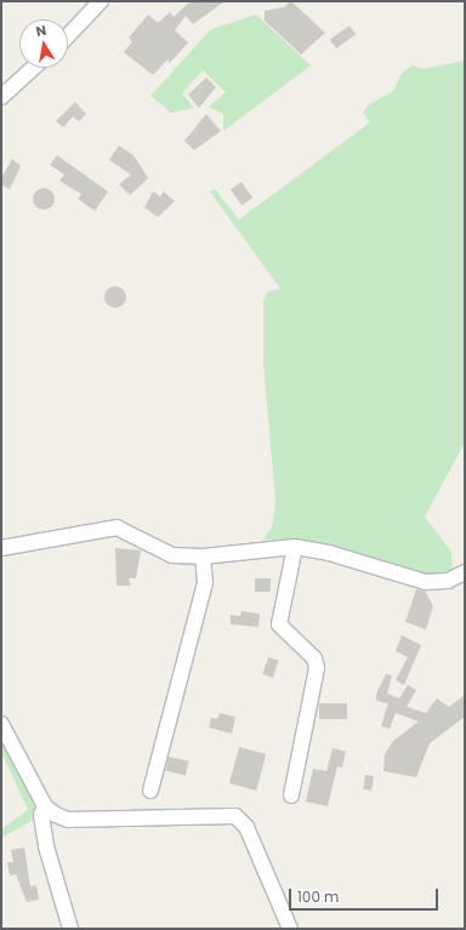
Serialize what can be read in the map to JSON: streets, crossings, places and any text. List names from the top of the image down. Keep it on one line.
{"scale_bar":"100 m","north":"top"}
